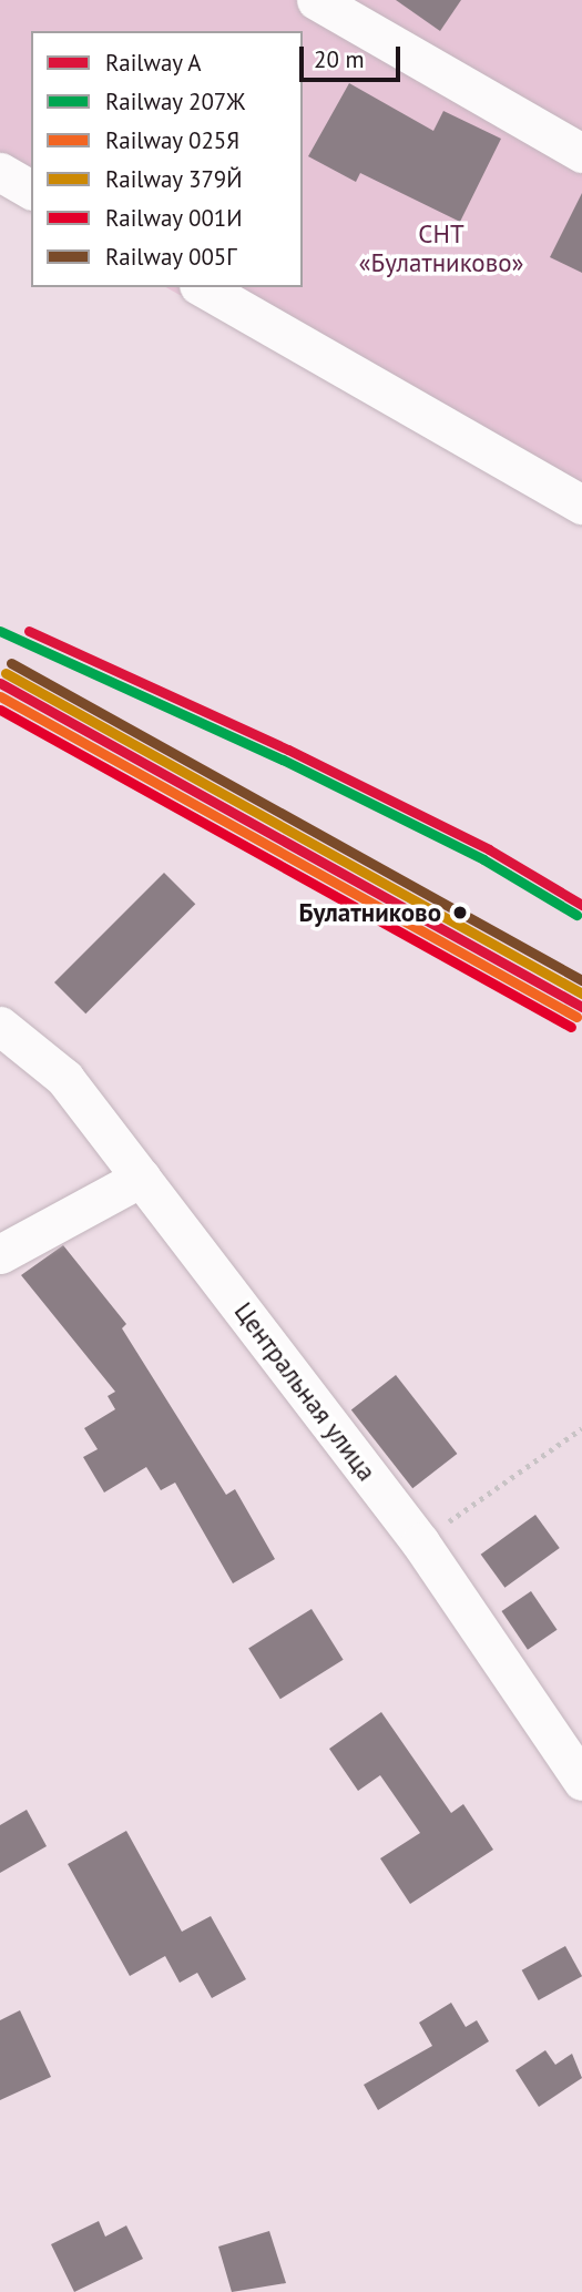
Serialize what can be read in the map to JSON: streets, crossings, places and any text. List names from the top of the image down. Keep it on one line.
{"streets":{"street":["Центральная улица"]},"parks":["СНТ «Булатниково»"],"places":["Булатниково"],"lines":["rail line A","rail line 207Ж","rail line 005Г","rail line 379Й","rail line 025Я","rail line 001И"],"legend":["Railway A","Railway 207Ж","Railway 025Я","Railway 379Й","Railway 001И","Railway 005Г"],"scale_bar":"20 m"}
